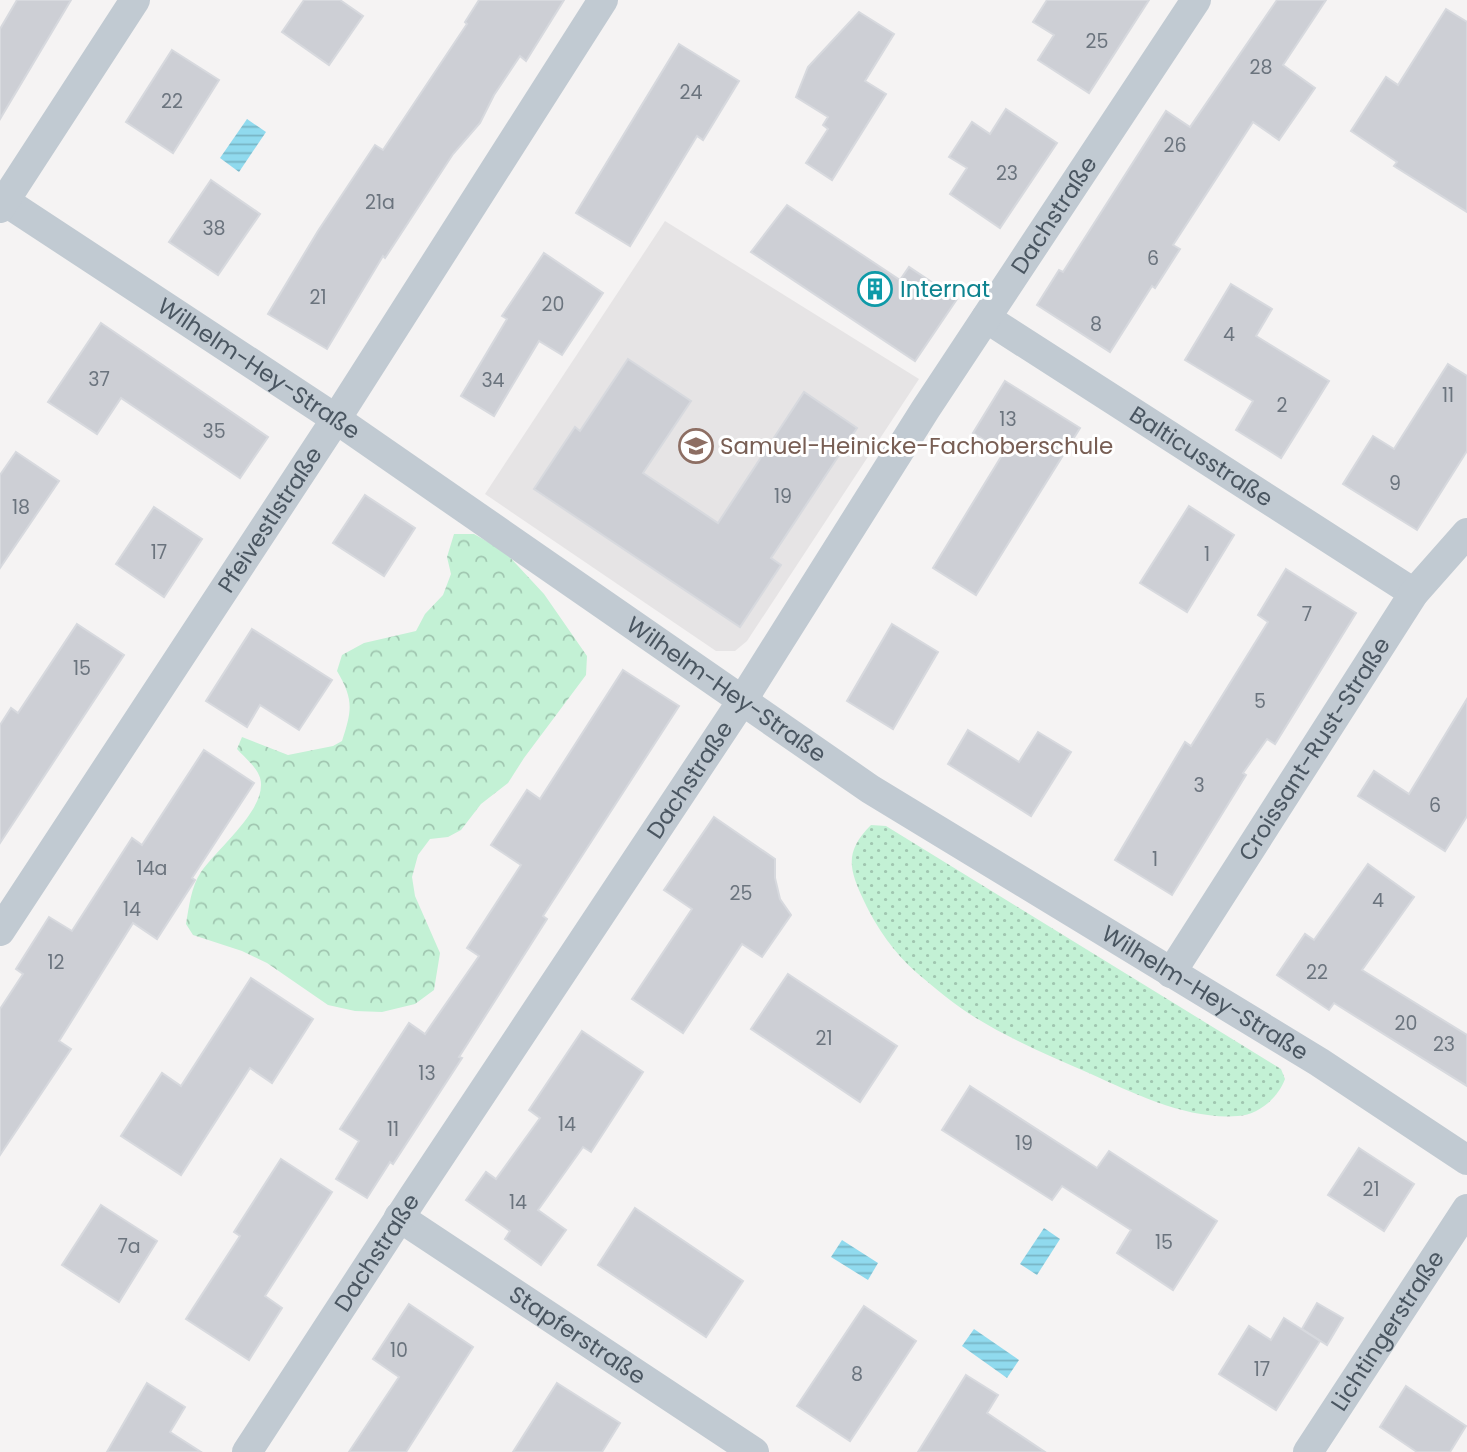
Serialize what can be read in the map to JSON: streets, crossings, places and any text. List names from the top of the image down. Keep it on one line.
{"streets":{"street":["Dachstraße","Wilhelm-Hey-Straße","Balticusstraße","Pfeivestlstraße","Croissant-Rust-Straße","Lichtingerstraße","Stapferstraße"]},"crossings":[["Dachstraße","Wilhelm-Hey-Straße"],["Dachstraße","Balticusstraße"],["Dachstraße","Stapferstraße"],["Wilhelm-Hey-Straße","Pfeivestlstraße"],["Wilhelm-Hey-Straße","Croissant-Rust-Straße"],["Balticusstraße","Croissant-Rust-Straße"]],"places":{"building":["Internat"],"school or university":["Samuel-Heinicke-Fachoberschule"]},"house_numbers":["25","28","24","22","26","23","21a","38","6","21","20","8","4","37","34","11","2","13","35","9","19","18","17","1","7","15","5","3","6","1","14a","25","4","14","12","22","20","21","23","13","14","11","19","21","14","15","7a","10","17","8"]}
